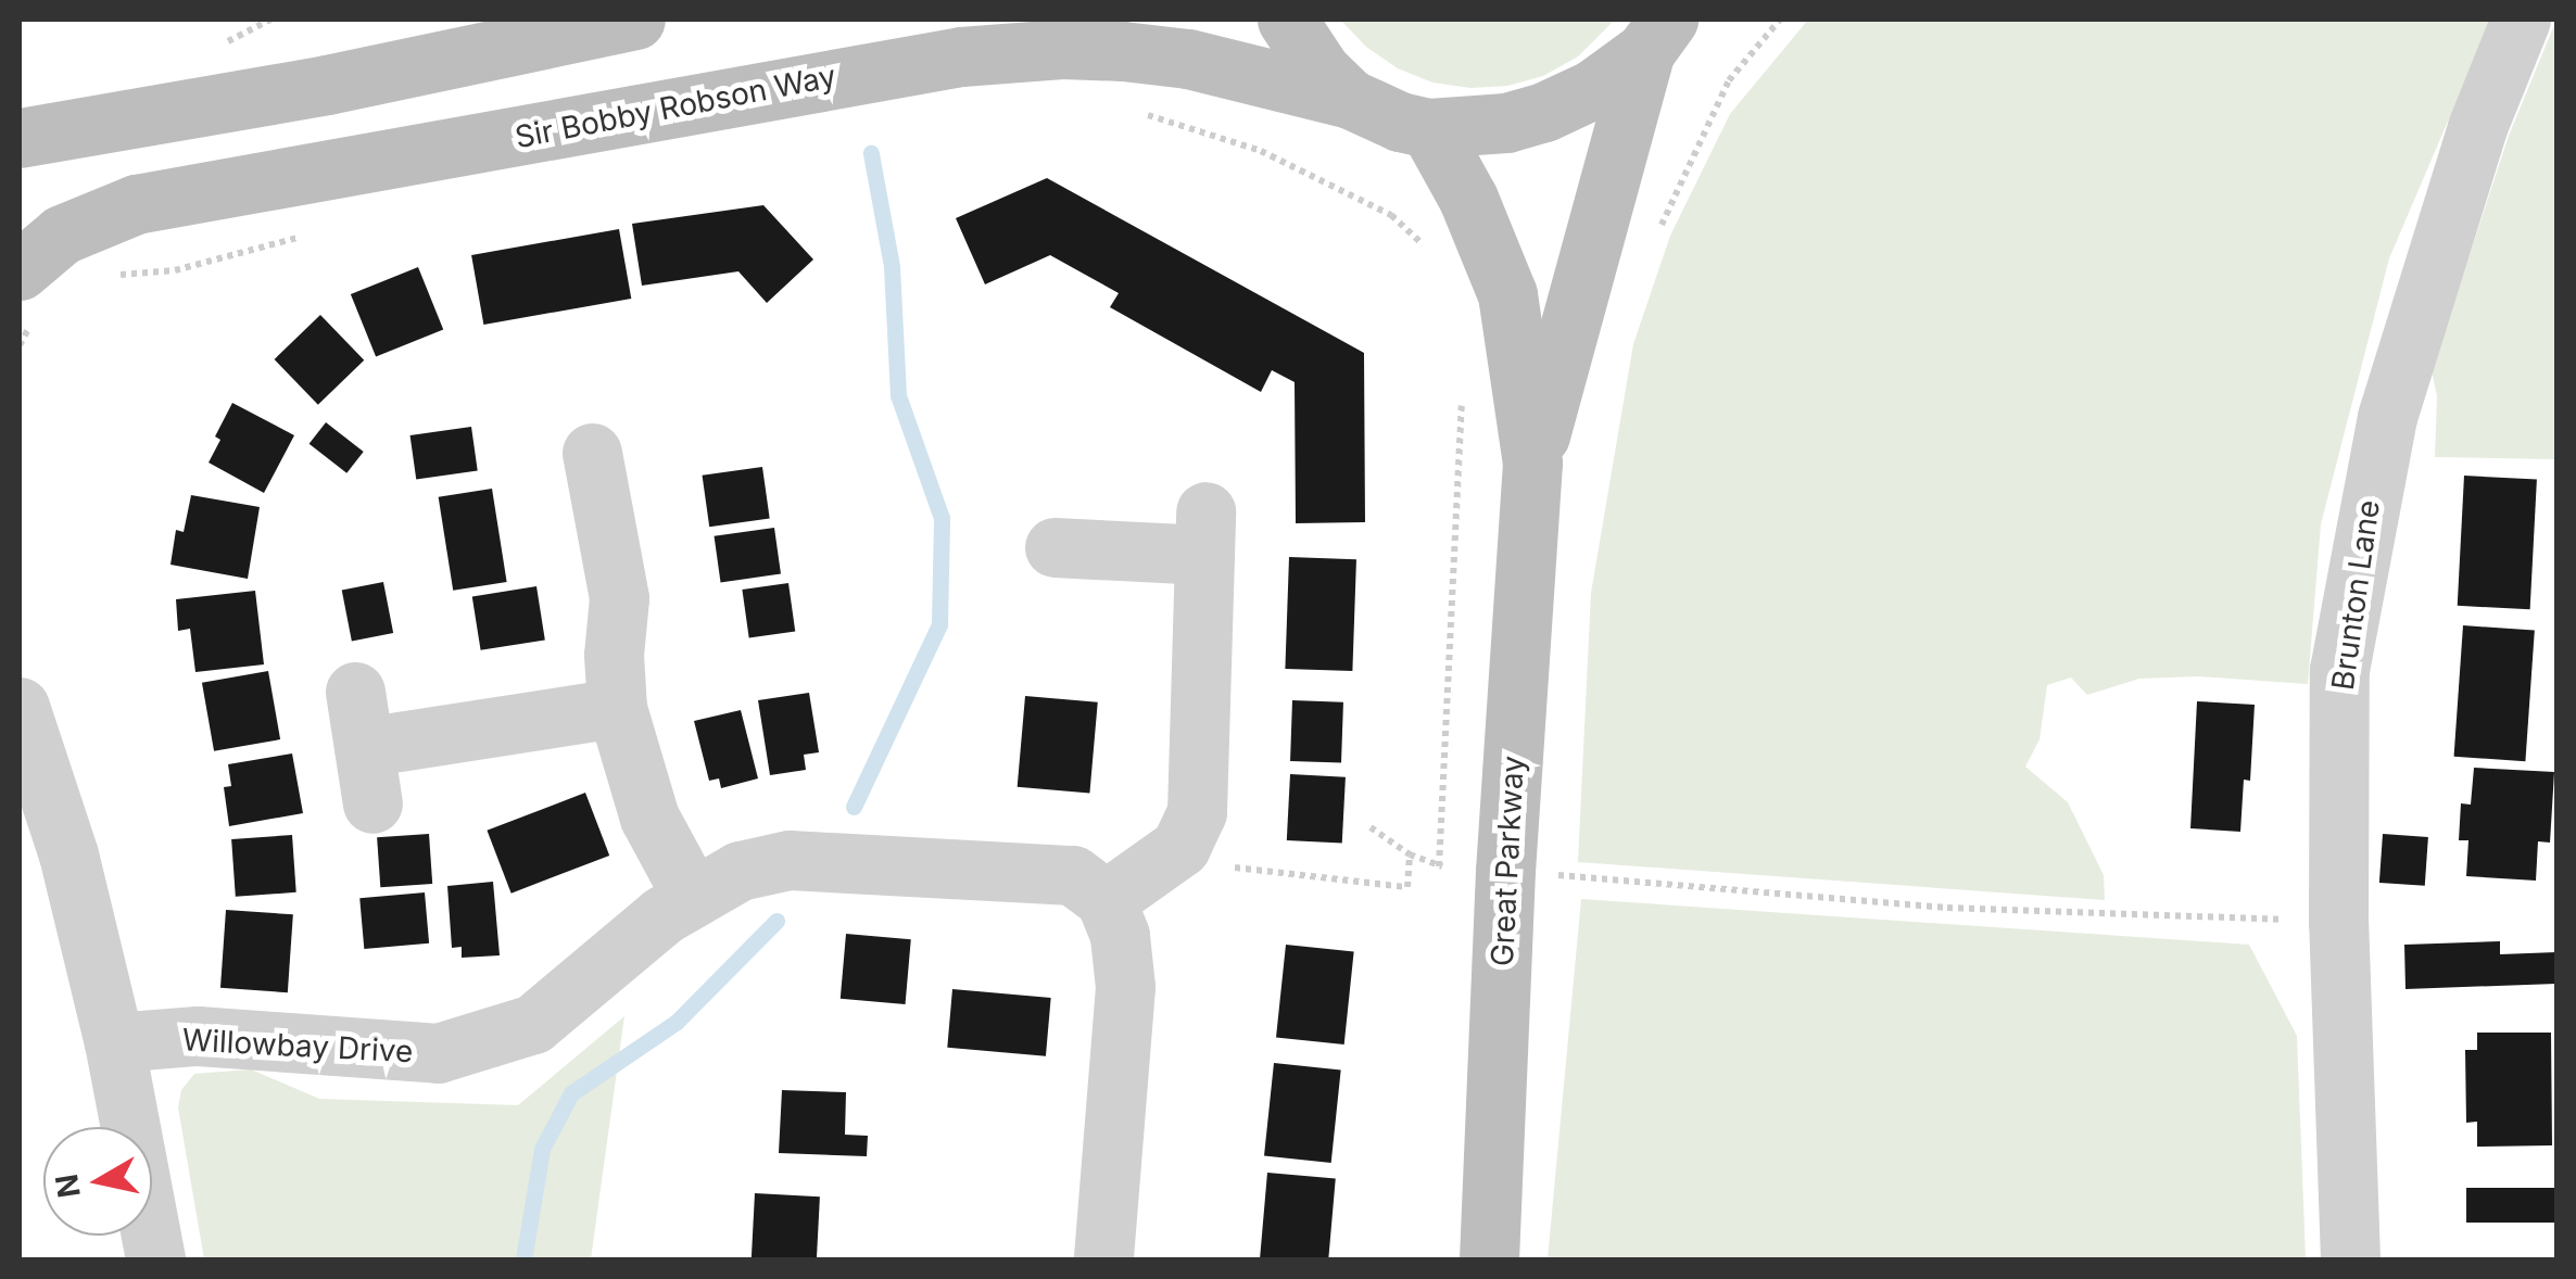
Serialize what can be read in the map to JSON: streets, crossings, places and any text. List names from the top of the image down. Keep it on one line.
{"streets":{"street":["Sir Bobby Robson Way","Brunton Lane","Great Parkway","Willowbay Drive"]},"crossings":[["Sir Bobby Robson Way","Great Parkway"]],"north":"left"}
